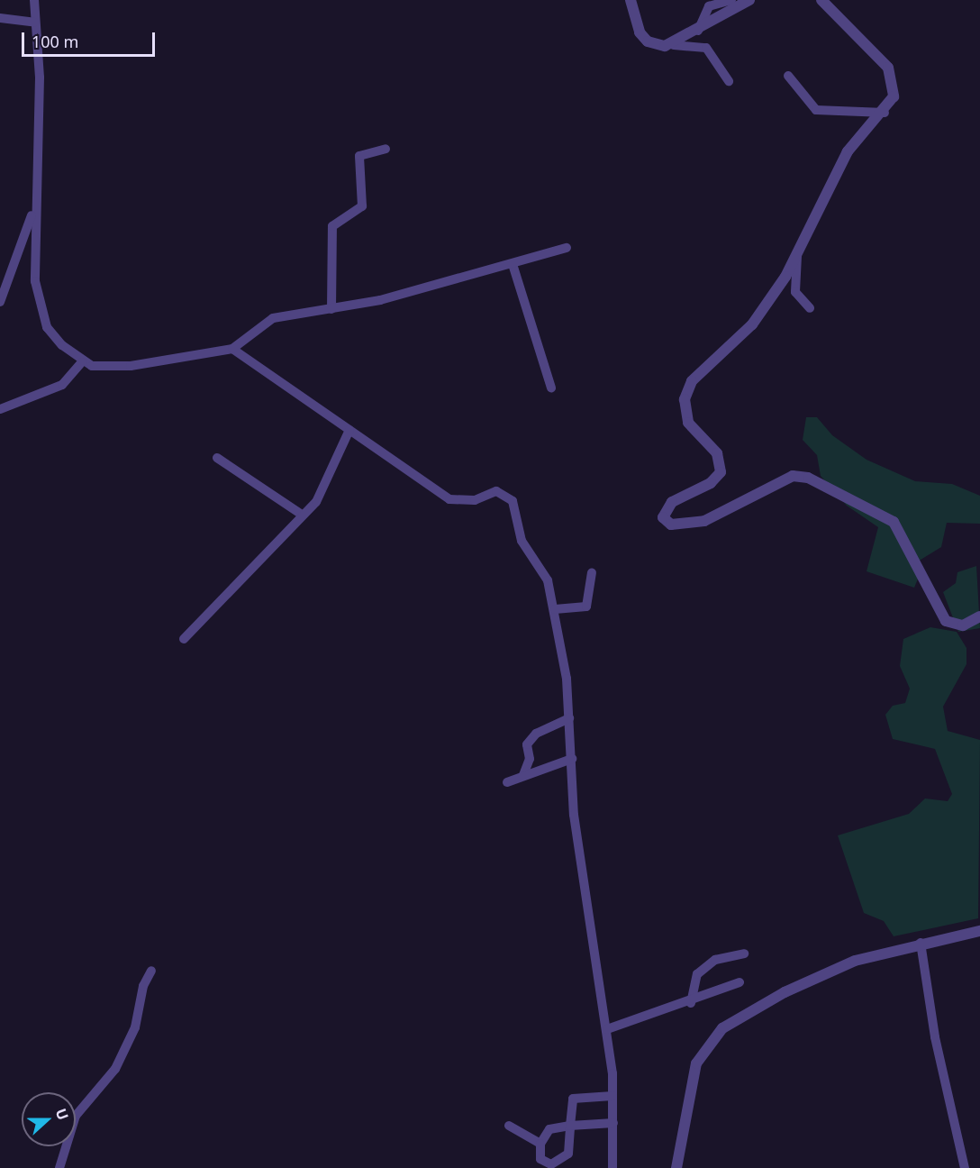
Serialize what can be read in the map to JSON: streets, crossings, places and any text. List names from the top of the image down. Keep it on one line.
{"scale_bar":"100 m","north":"right"}
